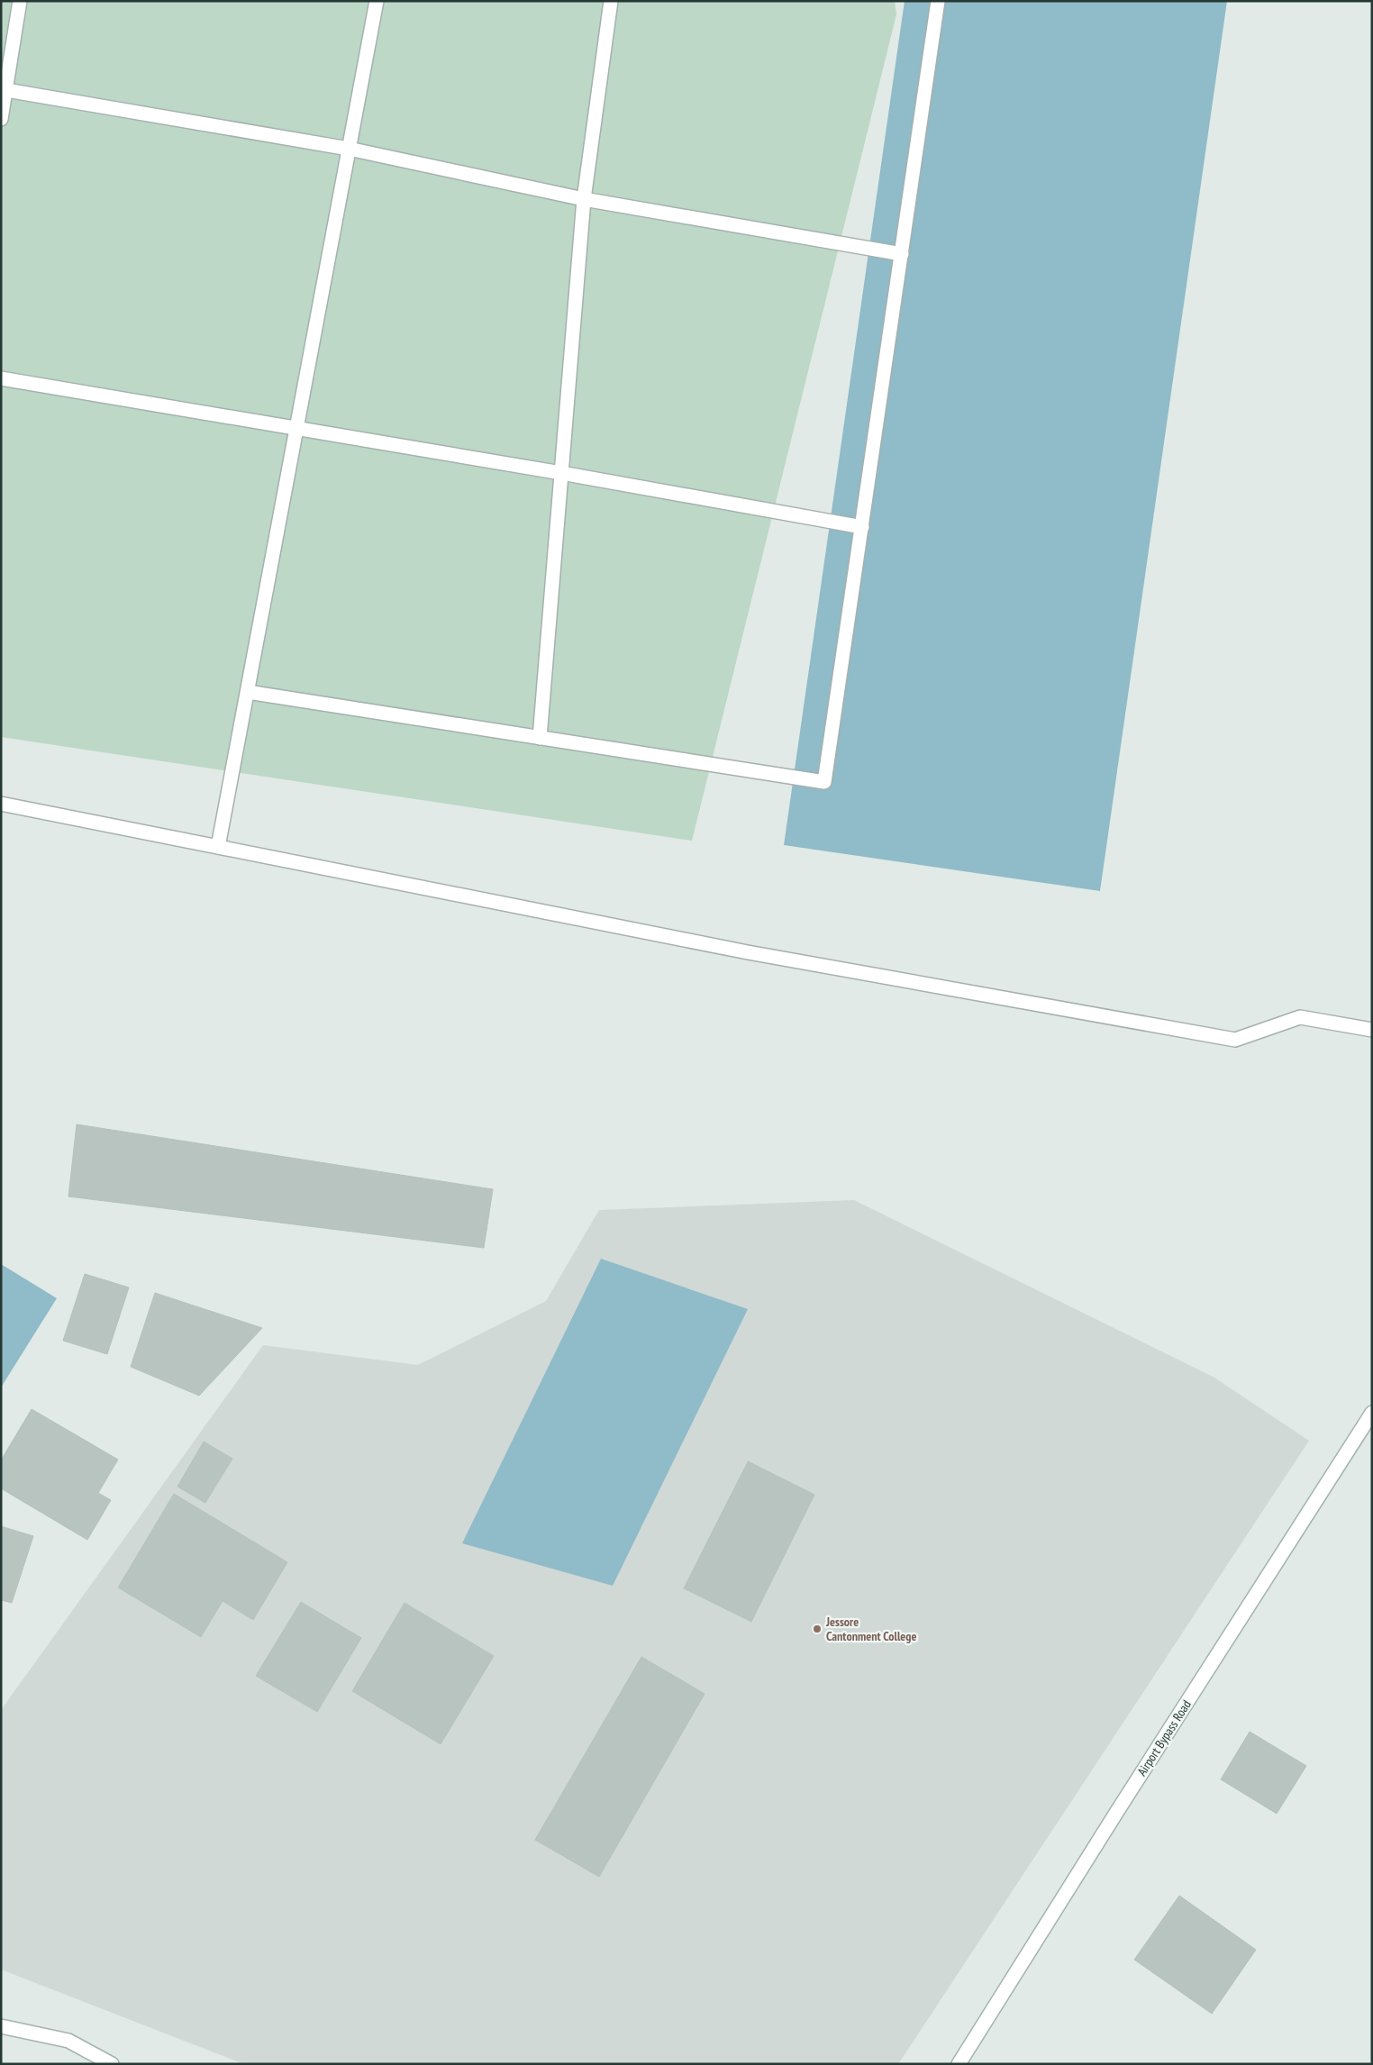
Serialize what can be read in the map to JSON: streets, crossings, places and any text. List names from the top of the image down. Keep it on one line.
{"streets":{"street":["Airport Bypass Road"]},"places":["Jessore Cantonment College"]}
